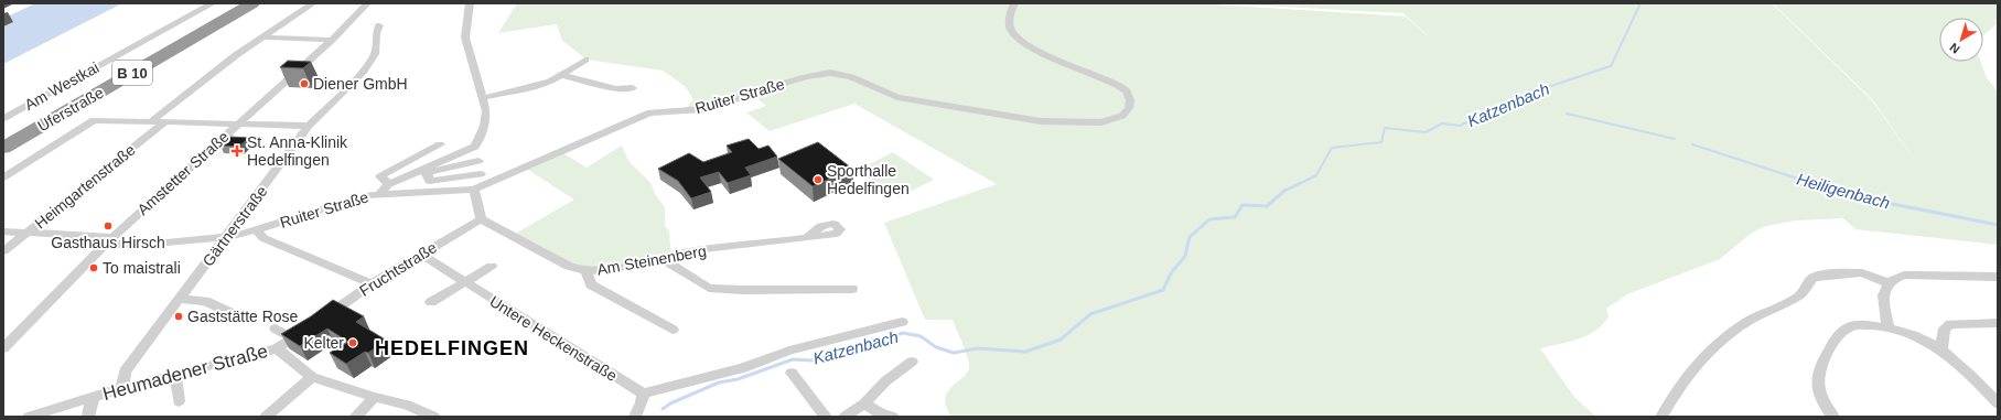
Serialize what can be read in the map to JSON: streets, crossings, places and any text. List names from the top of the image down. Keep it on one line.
{"streets":{"highway":["B 10","Uferstraße"],"street":["Am Westkai","Ruiter Straße","Amstetter Straße","Heimgartenstraße","Gärtnerstraße","Am Steinenberg","Fruchtstraße","Untere Heckenstraße","Heumadener Straße"]},"crossings":[["B 10","Uferstraße"],["Ruiter Straße","Amstetter Straße"],["Ruiter Straße","Heimgartenstraße"],["Ruiter Straße","Gärtnerstraße"],["Gärtnerstraße","Heumadener Straße"],["Am Steinenberg","Fruchtstraße"],["Fruchtstraße","Untere Heckenstraße"]],"districts":["HEDELFINGEN"],"water":["Katzenbach","Heiligenbach"],"places":{"other":["Diener GmbH","Sporthalle Hedelfingen","Gasthaus Hirsch","To maistrali","Gaststätte Rose","Kelter"],"health":["St. Anna-Klinik Hedelfingen"]},"north":"bottom left"}
